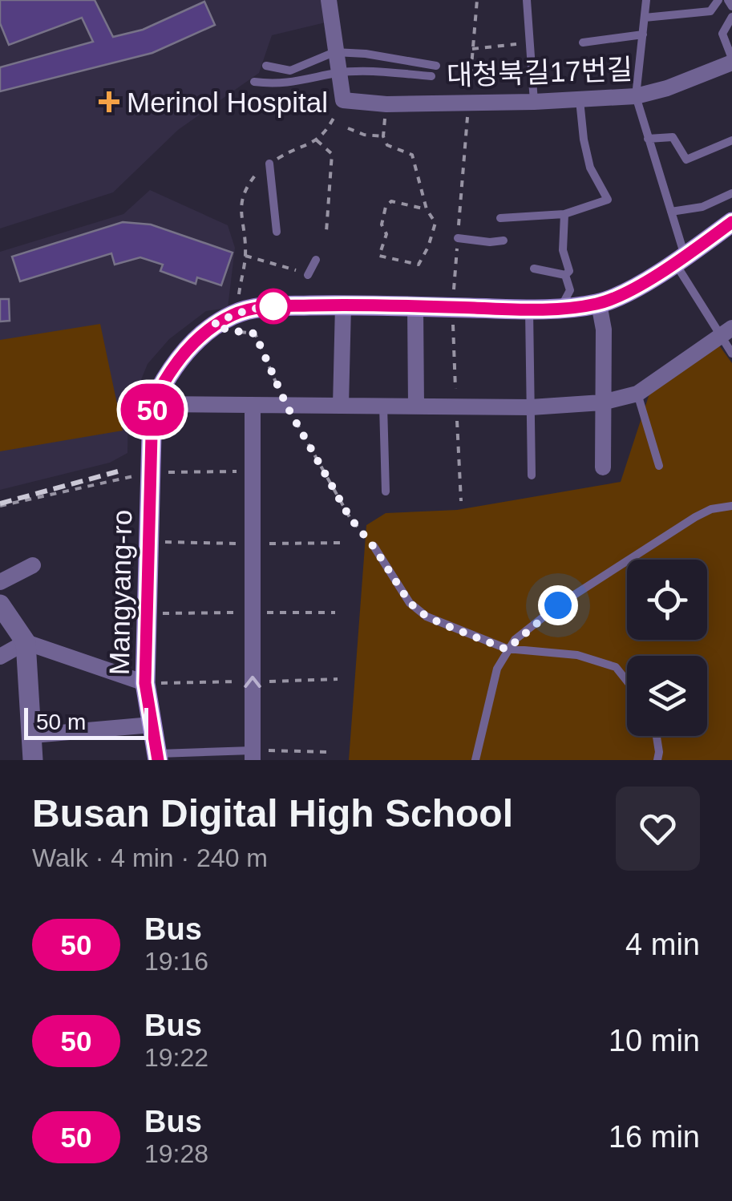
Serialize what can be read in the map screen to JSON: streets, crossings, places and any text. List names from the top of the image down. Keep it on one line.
{"streets":{"main road":["Mangyang-ro"],"street":["대청북길17번길"]},"places":{"health":["Merinol Hospital"]},"lines":["bus line 50"],"scale_bar":"50 m","page":{"on_map":"50","scale":"50 m","heading":["Busan Digital High School","Walk · 4 min · 240 m"],"list":[{"mark":"50","name":"Bus","note":"19:16","value":"4 min"},{"mark":"50","name":"Bus","note":"19:22","value":"10 min"},{"mark":"50","name":"Bus","note":"19:28","value":"16 min"}]}}
